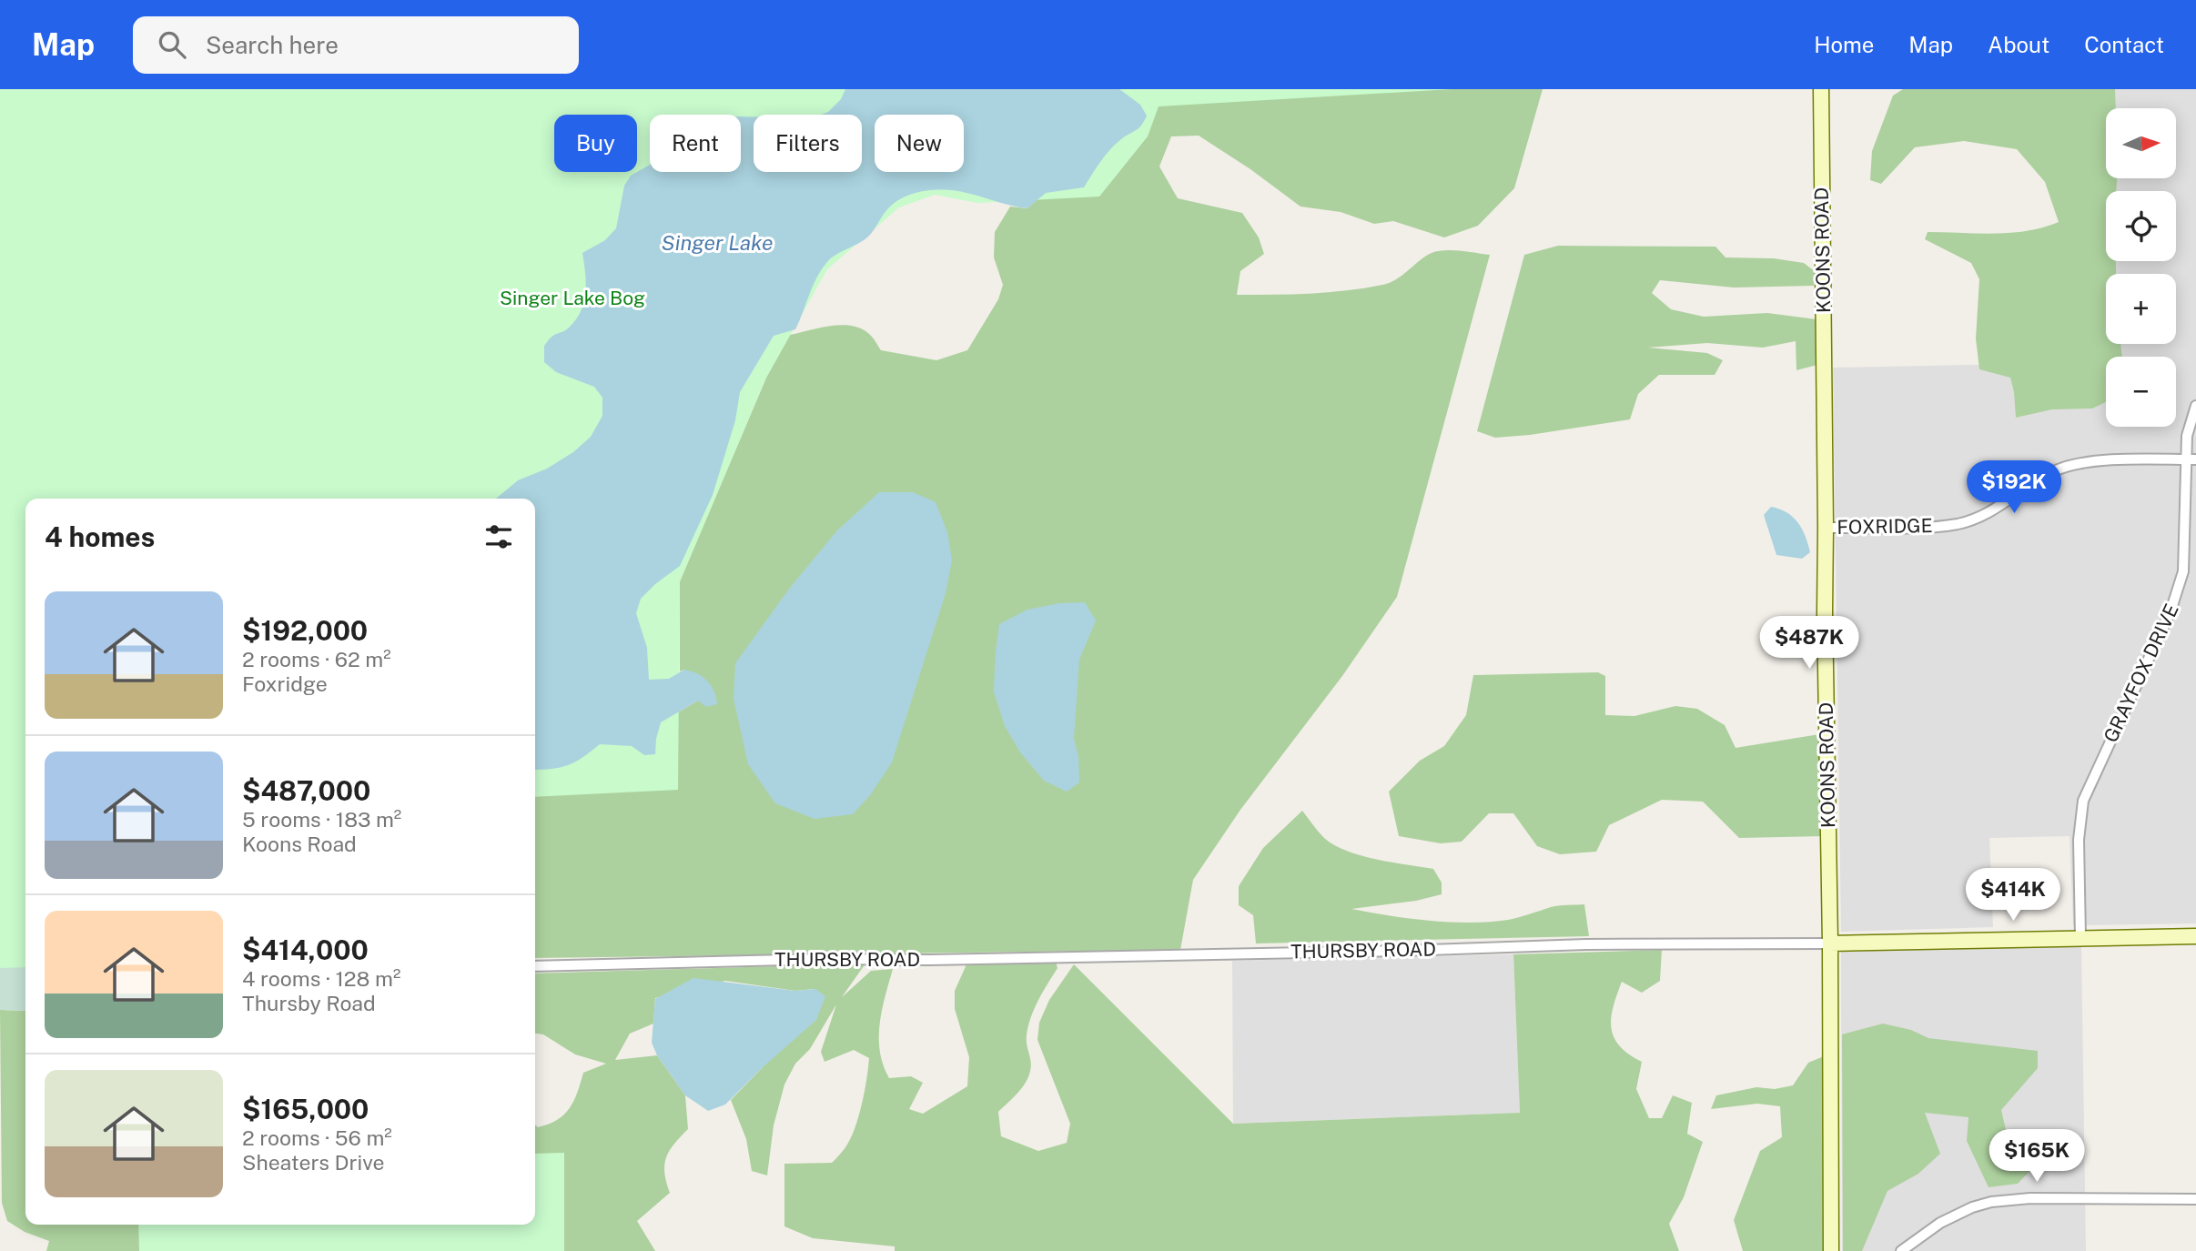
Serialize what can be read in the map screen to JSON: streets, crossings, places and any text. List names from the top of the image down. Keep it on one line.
{"streets":{"street":["KOONS ROAD","FOXRIDGE","GRAYFOX DRIVE","THURSBY ROAD"]},"crossings":[["KOONS ROAD","FOXRIDGE"],["KOONS ROAD","THURSBY ROAD"],["FOXRIDGE","GRAYFOX DRIVE"],["GRAYFOX DRIVE","THURSBY ROAD"]],"water":["Singer Lake"],"parks":["Singer Lake Bog"],"north":"right","page":{"header":"Map","search":"Search here","nav":["Home","Map","About","Contact"],"map_buttons":["+","−"],"chip":["Buy","Rent","Filters","New"],"price":["$192K","$487K","$414K","$165K"],"heading":"4 homes","list":[{"name":"$192,000","note":"2 rooms · 62 m² · Foxridge"},{"name":"$487,000","note":"5 rooms · 183 m² · Koons Road"},{"name":"$414,000","note":"4 rooms · 128 m² · Thursby Road"},{"name":"$165,000","note":"2 rooms · 56 m² · Sheaters Drive"}]}}
